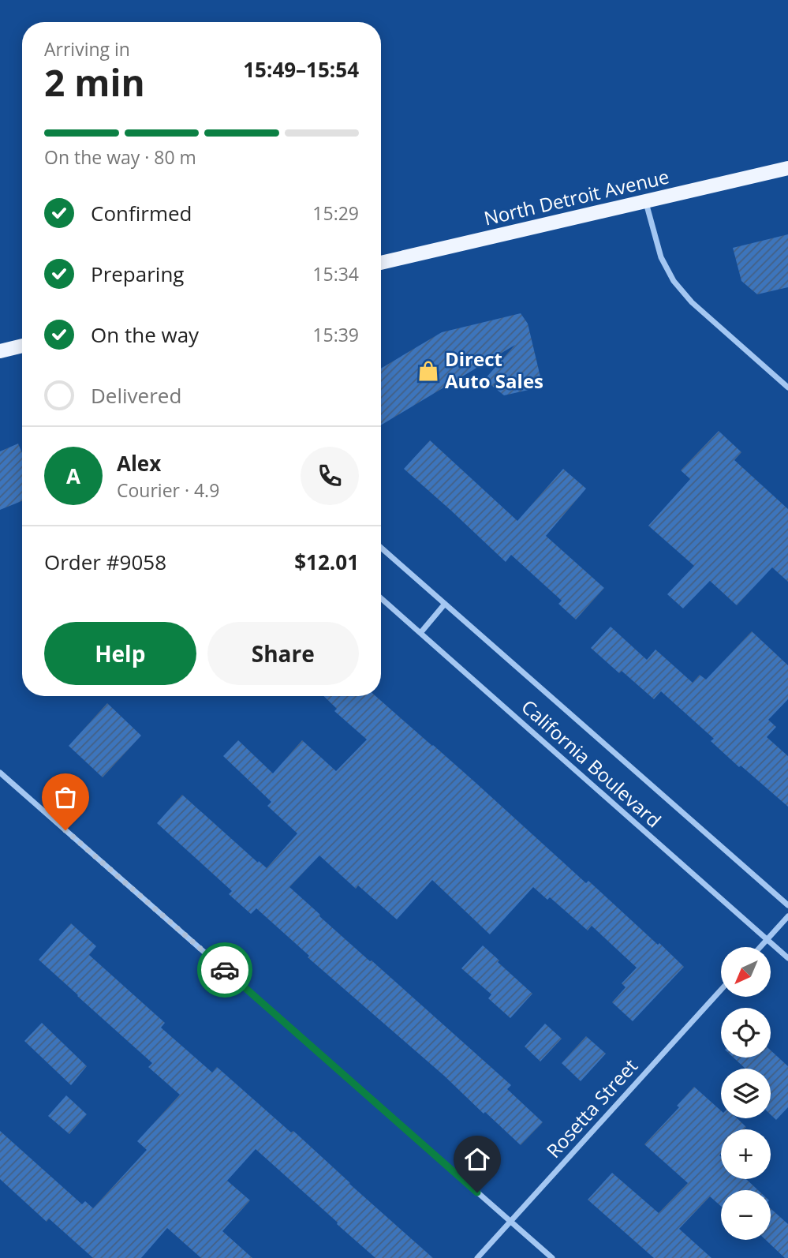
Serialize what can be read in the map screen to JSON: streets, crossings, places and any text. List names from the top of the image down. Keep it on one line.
{"streets":{"main road":["North Detroit Avenue"],"street":["California Boulevard","Rosetta Street"]},"places":{"shop":["Direct Auto Sales"]},"north":"bottom left","page":{"heading":["2 min","Arriving in","15:49–15:54"],"panel":["Alex","Courier · 4.9","Order #9058","$12.01"],"bar":"On the way · 80 m","list":[["Confirmed","15:29"],["Preparing","15:34"],["On the way","15:39"],"Delivered"],"round":"A","buttons":["Help","Share"],"map_buttons":["+","−"]}}
